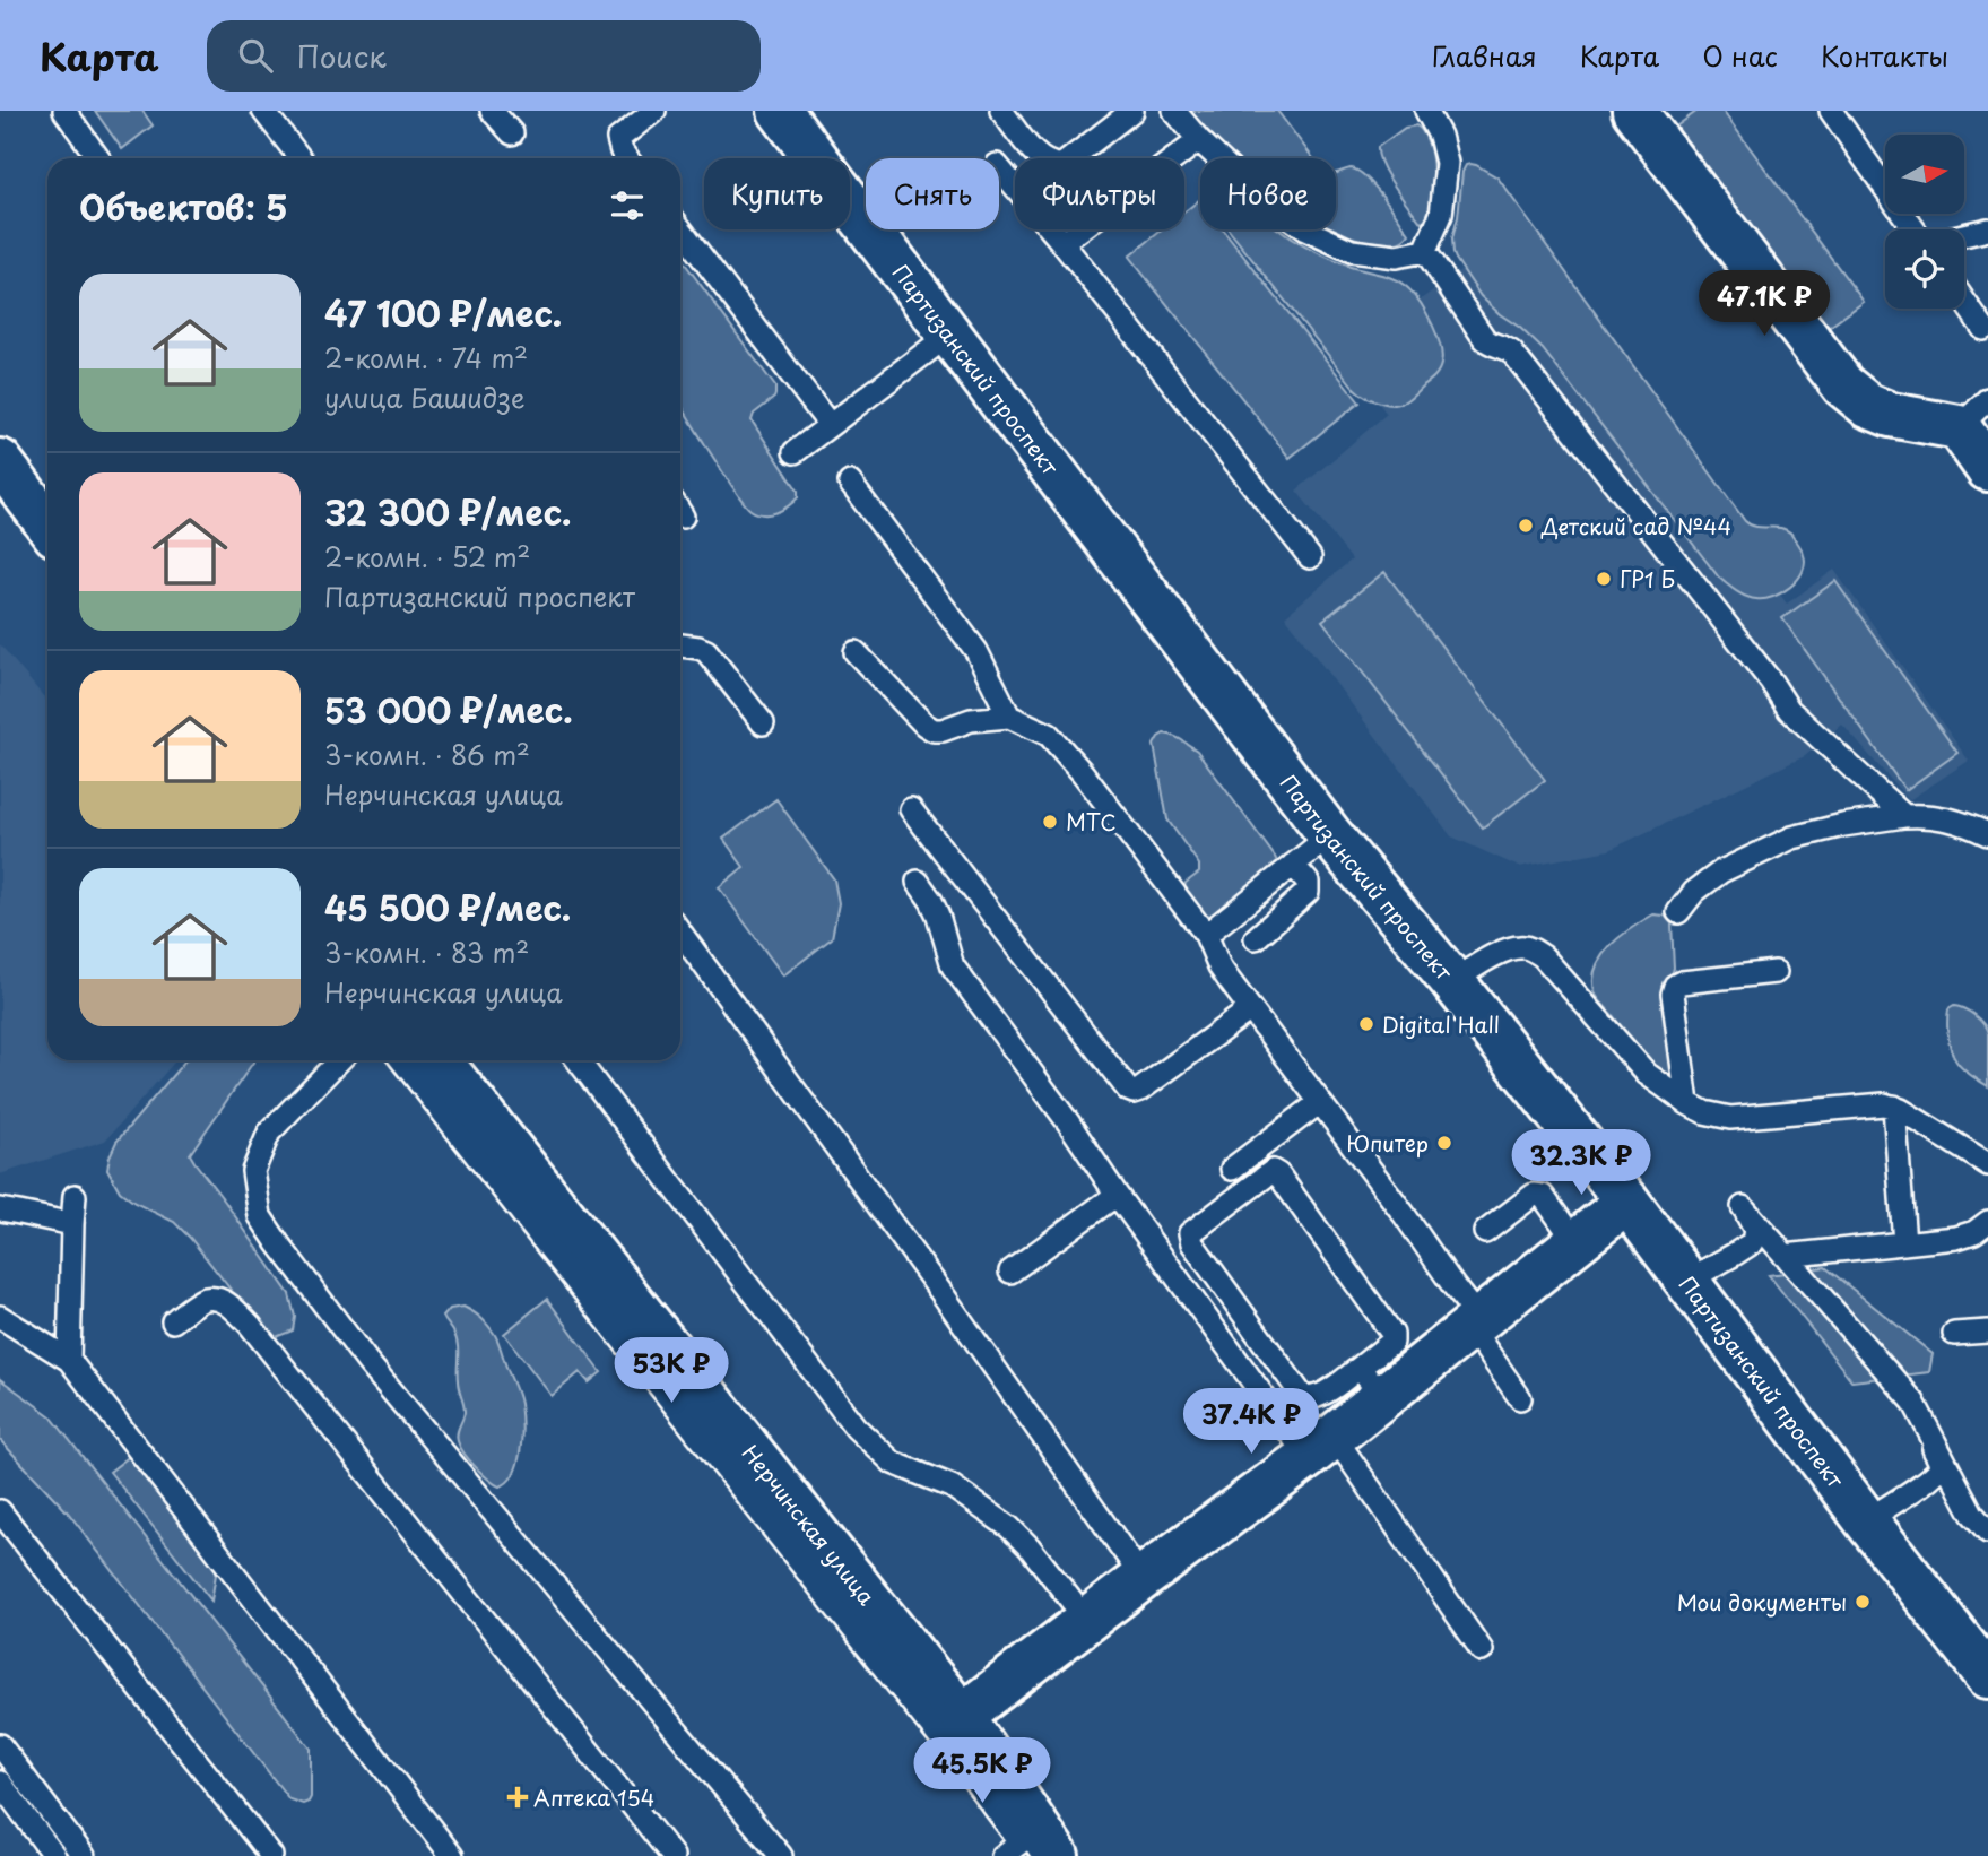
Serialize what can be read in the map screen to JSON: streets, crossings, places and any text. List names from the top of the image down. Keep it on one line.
{"streets":{"street":["Партизанский проспект","Нерчинская улица"]},"places":{"other":["Детский сад №44","ГР1 Б","МТС","Digital Hall","Юпитер","Мои документы"],"health":["Аптека 154"]},"north":"right","page":{"header":"Карта","search":"Поиск","nav":["Главная","Карта","О нас","Контакты"],"chip":["Купить","Снять","Фильтры","Новое"],"heading":"Объектов: 5","list":[{"name":"47 100 ₽/мес.","note":"2-комн. · 74 m² · улица Башидзе"},{"name":"32 300 ₽/мес.","note":"2-комн. · 52 m² · Партизанский проспект"},{"name":"53 000 ₽/мес.","note":"3-комн. · 86 m² · Нерчинская улица"},{"name":"45 500 ₽/мес.","note":"3-комн. · 83 m² · Нерчинская улица"}],"price":["47.1K ₽","32.3K ₽","53K ₽","37.4K ₽","45.5K ₽"]}}
